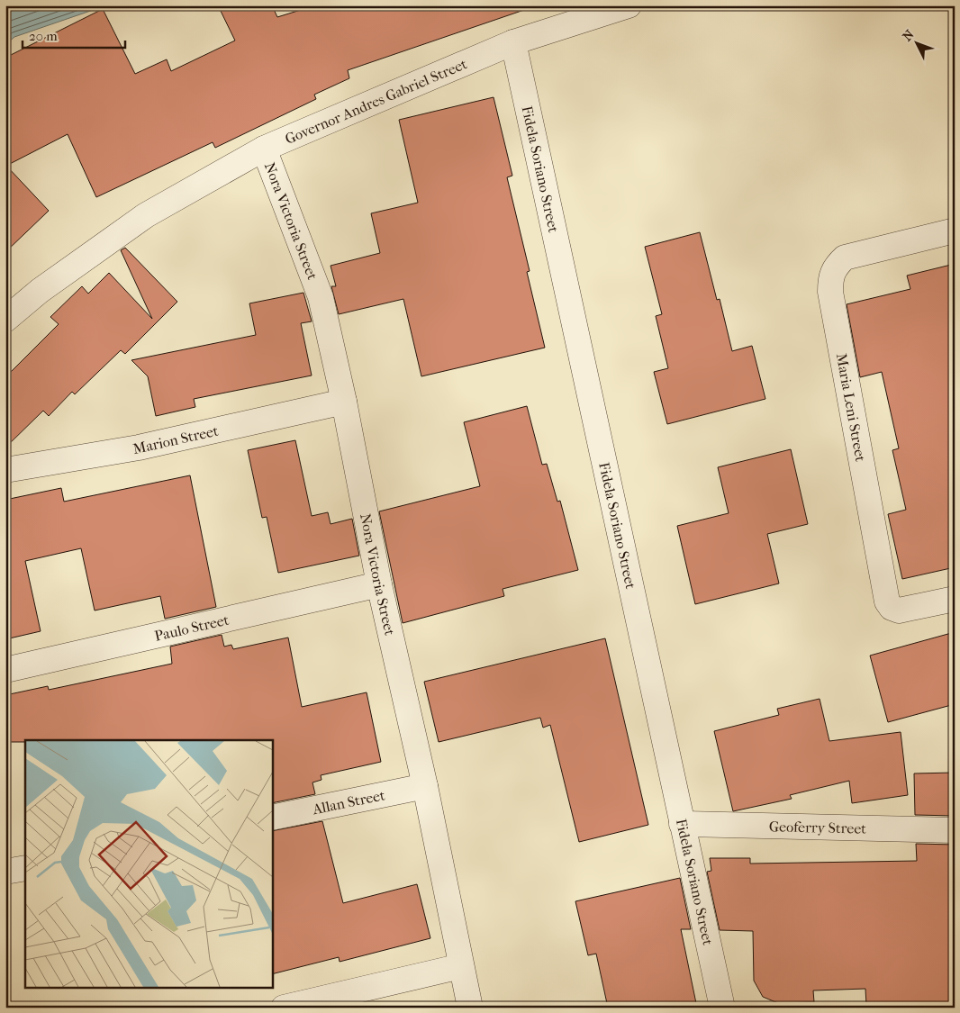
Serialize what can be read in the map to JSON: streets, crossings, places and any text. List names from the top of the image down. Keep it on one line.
{"streets":{"street":["Governor Andres Gabriel Street","Fidela Soriano Street","Nora Victoria Street","Maria Leni Street","Marion Street","Paulo Street","Allan Street","Geoferry Street"]},"crossings":[["Governor Andres Gabriel Street","Fidela Soriano Street"],["Governor Andres Gabriel Street","Nora Victoria Street"],["Fidela Soriano Street","Geoferry Street"],["Nora Victoria Street","Marion Street"],["Nora Victoria Street","Paulo Street"],["Nora Victoria Street","Allan Street"]],"scale_bar":"20 m","north":"top left"}
